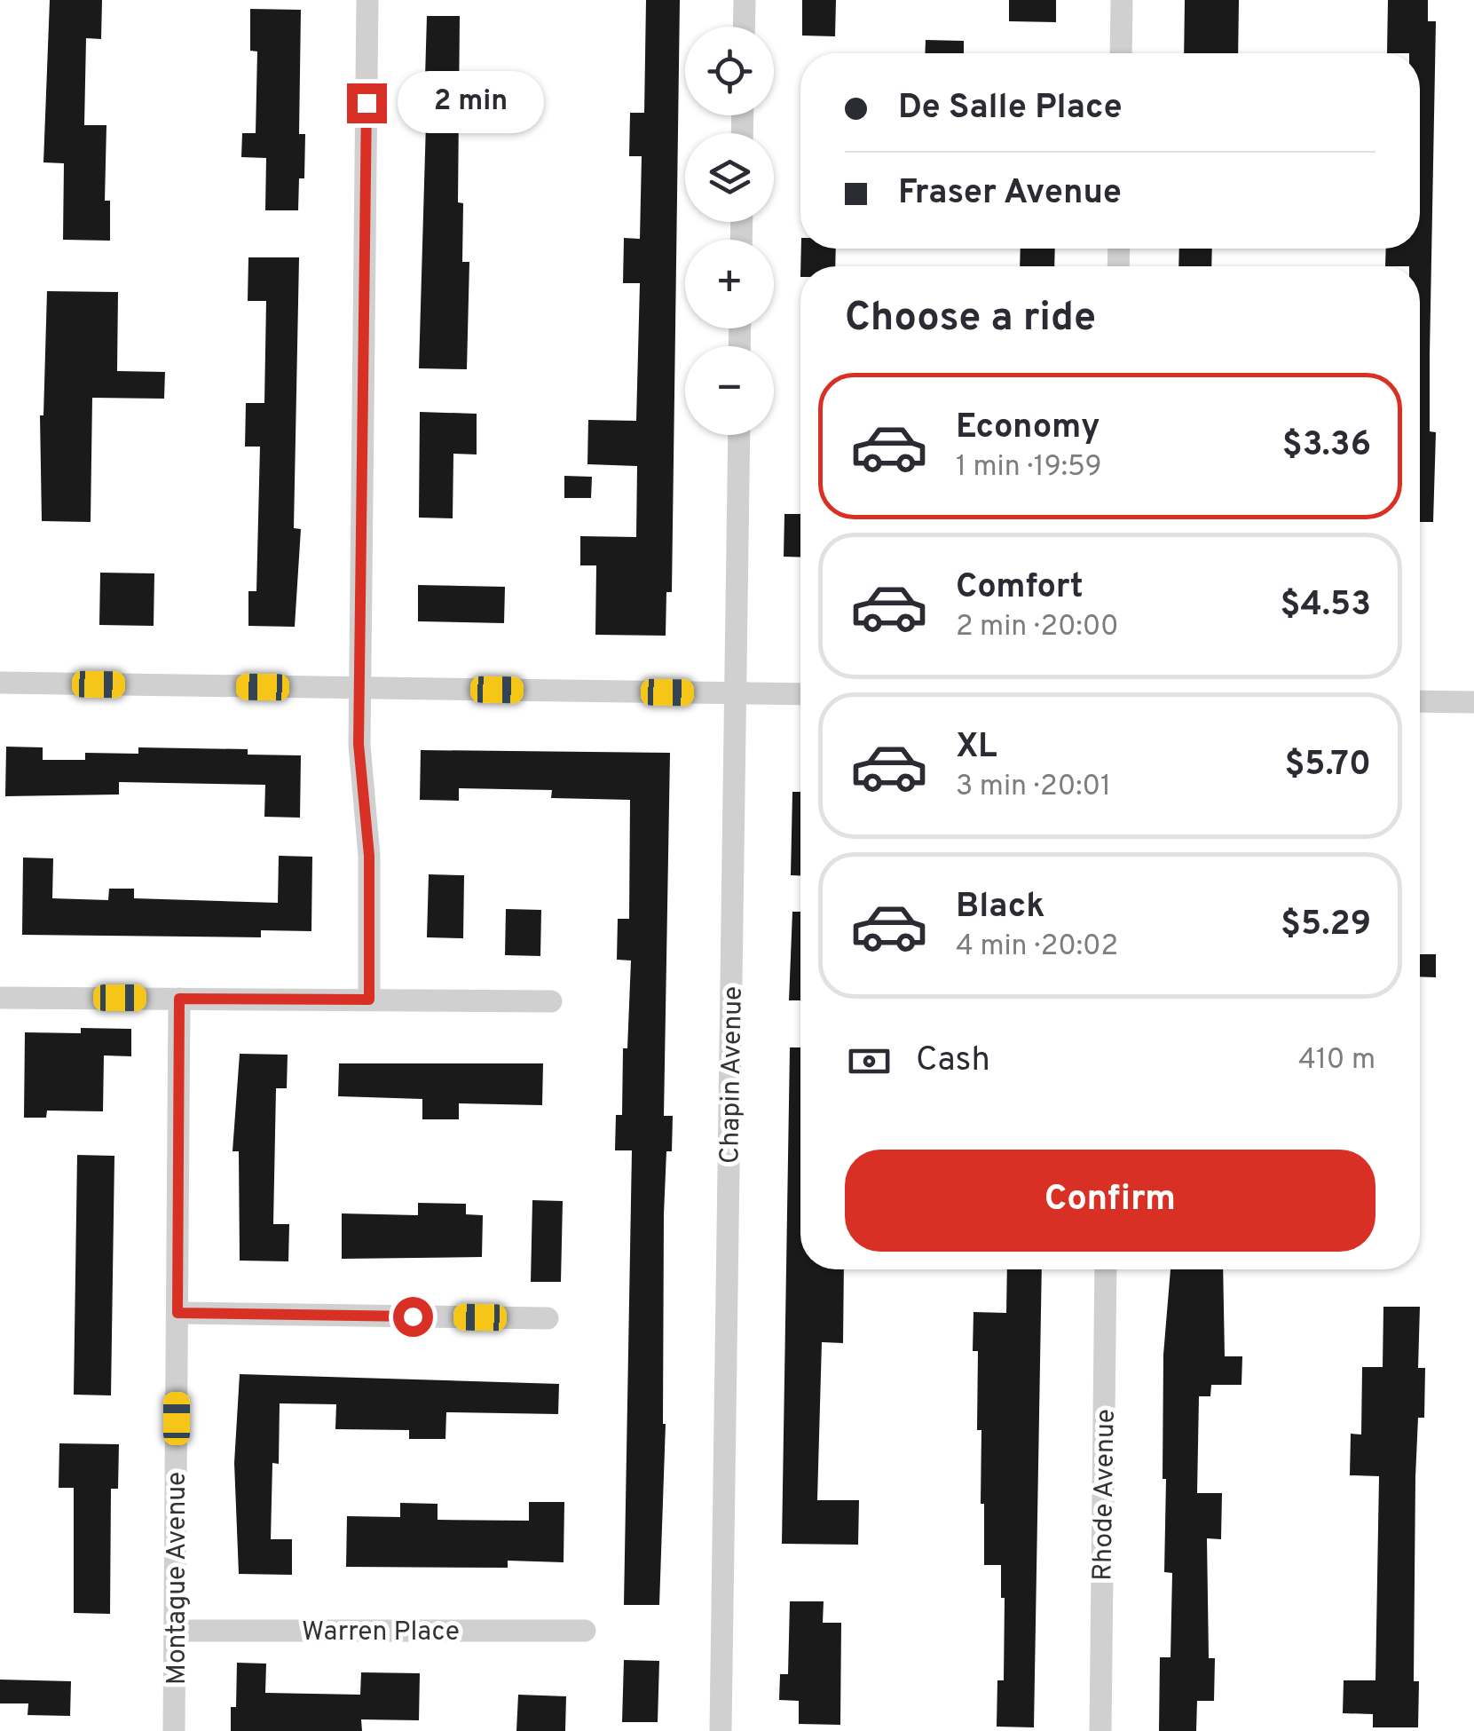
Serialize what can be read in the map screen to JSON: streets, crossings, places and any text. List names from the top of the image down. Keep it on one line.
{"streets":{"street":["Chapin Avenue","Rhode Avenue","Montague Avenue","Warren Place"]},"crossings":[["Montague Avenue","Warren Place"]],"page":{"map_buttons":["+","−"],"banner":["De Salle Place","Fraser Avenue"],"bubble":"2 min","heading":"Choose a ride","list":[{"name":"Economy","note":"1 min · 19:59","value":"$3.36"},{"name":"Comfort","note":"2 min · 20:00","value":"$4.53"},{"name":"XL","note":"3 min · 20:01","value":"$5.70"},{"name":"Black","note":"4 min · 20:02","value":"$5.29"}],"pay":["Cash","410 m"],"buttons":"Confirm"}}
